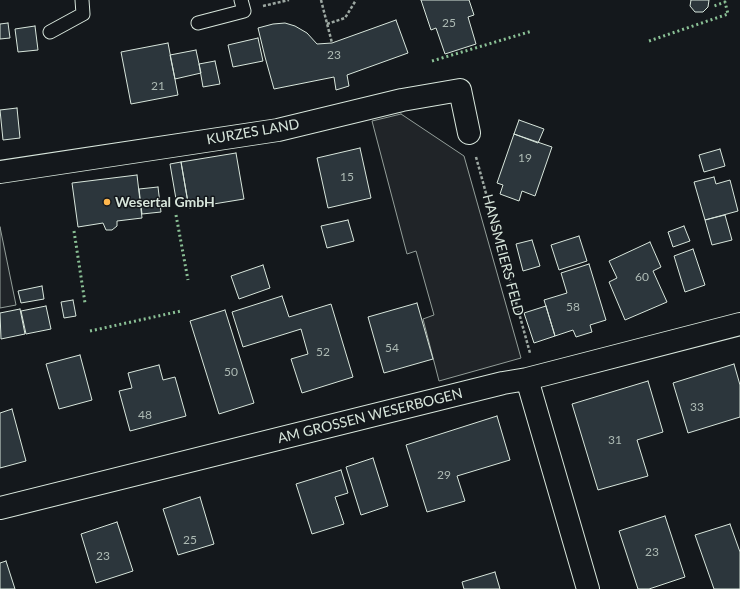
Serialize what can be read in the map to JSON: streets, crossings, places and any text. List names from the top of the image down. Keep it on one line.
{"streets":{"street":["KURZES LAND","AM GROSSEN WESERBOGEN"],"path":["HANSMEIERS FELD"]},"crossings":[["KURZES LAND","HANSMEIERS FELD"],["HANSMEIERS FELD","AM GROSSEN WESERBOGEN"]],"places":["Wesertal GmbH"],"house_numbers":["25","23","21","19","15","60","58","54","52","50","33","48","31","29","25","23","23"]}
